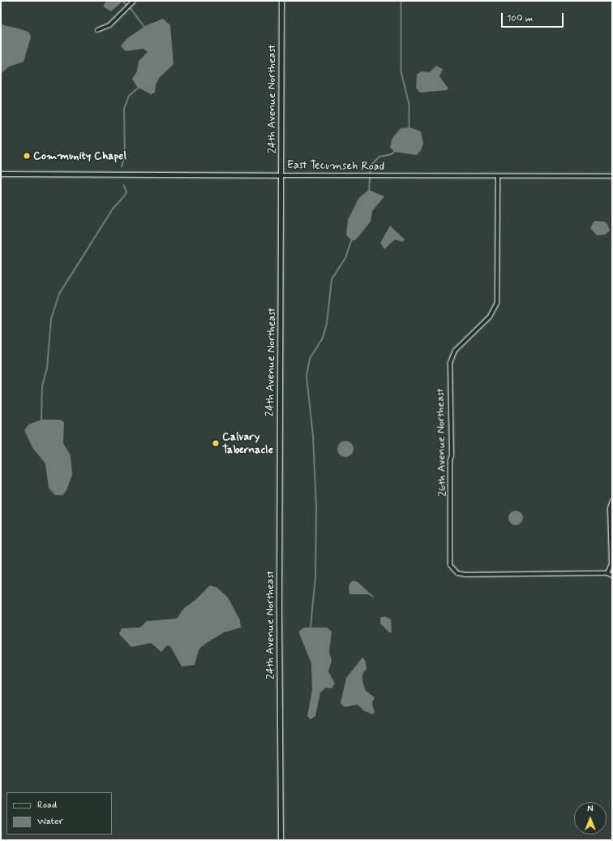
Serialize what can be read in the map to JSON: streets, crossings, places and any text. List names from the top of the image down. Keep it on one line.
{"streets":{"street":["24th Avenue Northeast","East Tecumseh Road","26th Avenue Northeast"]},"crossings":[["24th Avenue Northeast","East Tecumseh Road"],["East Tecumseh Road","26th Avenue Northeast"]],"places":["Community Chapel","Calvary Tabernacle"],"legend":["Road","Water"],"scale_bar":"100 m","north":"top"}
